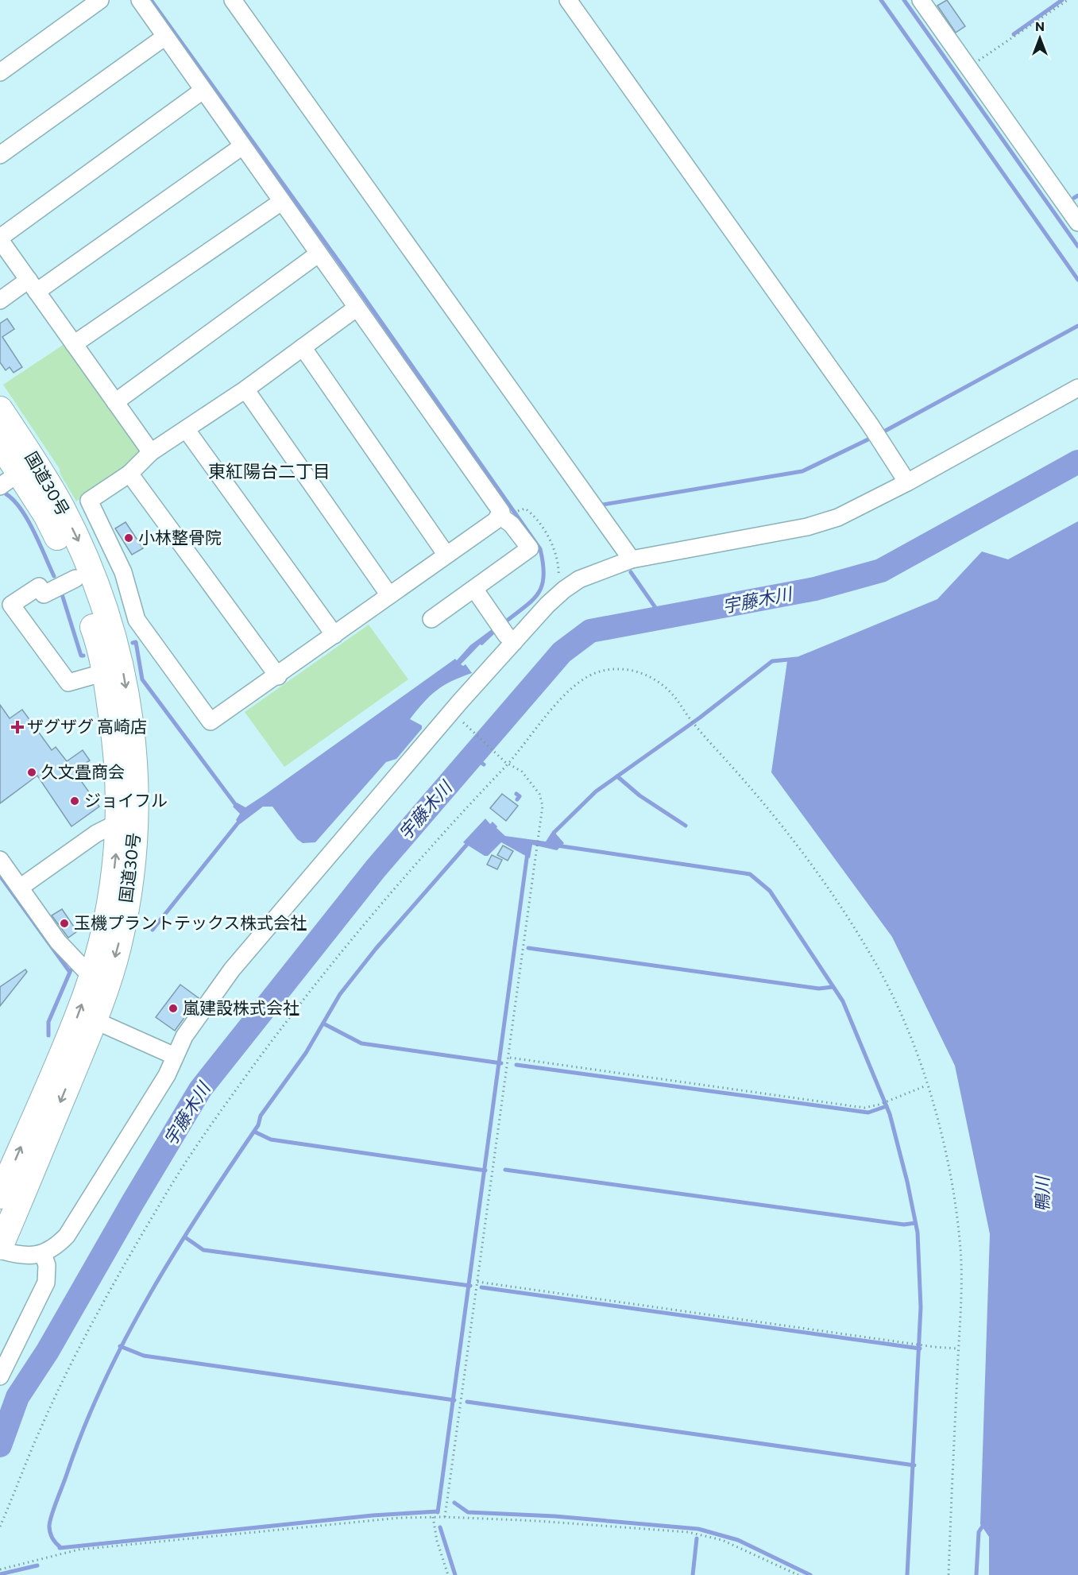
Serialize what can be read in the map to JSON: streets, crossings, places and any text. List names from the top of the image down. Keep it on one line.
{"streets":{"highway":["国道30号"]},"districts":["東紅陽台二丁目"],"water":["宇藤木川","鴨川"],"places":{"other":["小林整骨院","久文畳商会","ジョイフル","玉機プラントテックス株式会社","嵐建設株式会社"],"health":["ザグザグ 高崎店"]},"north":"top"}
